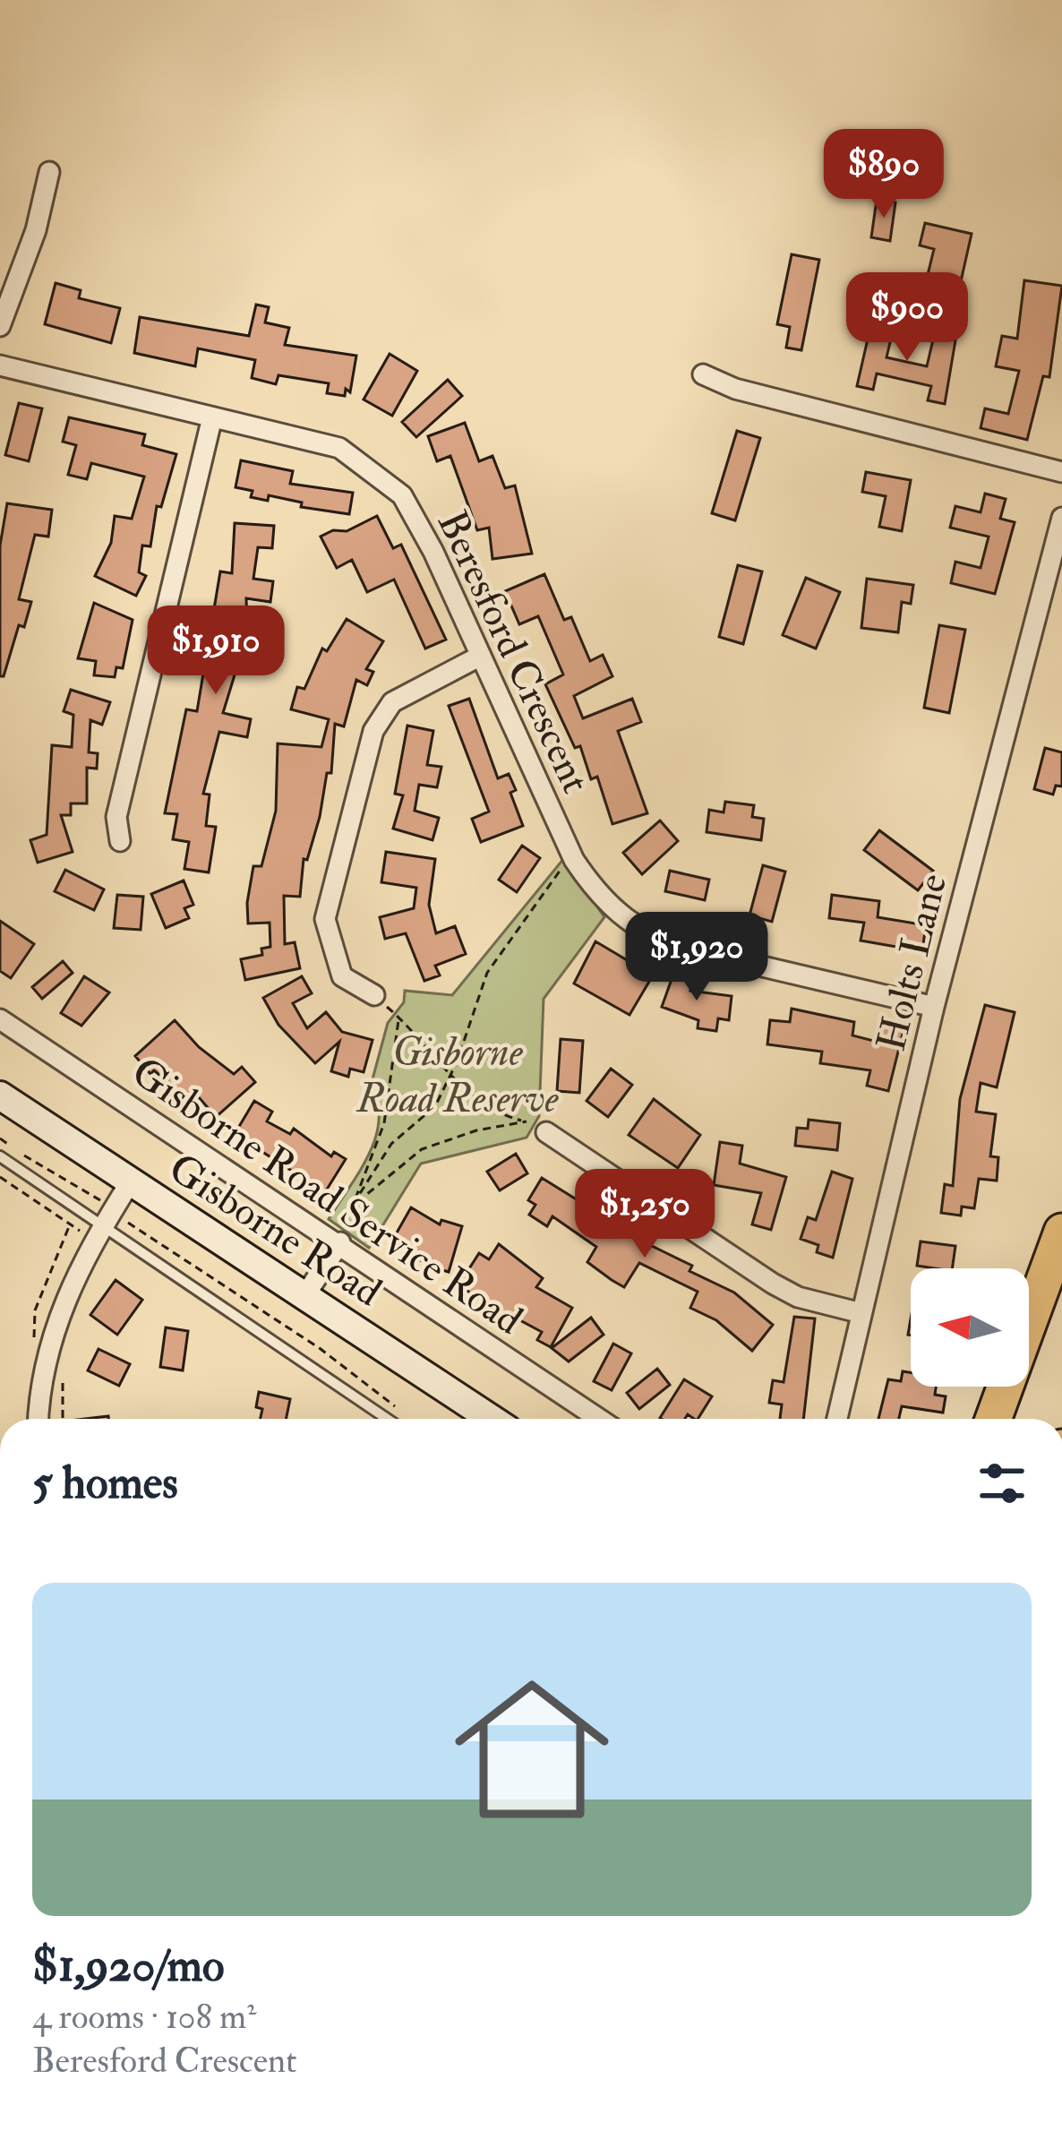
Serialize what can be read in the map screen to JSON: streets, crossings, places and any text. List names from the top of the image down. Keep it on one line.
{"streets":{"main road":["Gisborne Road"],"street":["Beresford Crescent","Holts Lane","Gisborne Road Service Road"]},"crossings":[["Beresford Crescent","Holts Lane"]],"parks":["Gisborne Road Reserve"],"north":"left","page":{"price":["$890","$900","$1,910","$1,920","$1,250"],"heading":"5 homes","list":[{"name":"$1,920/mo","note":"4 rooms · 108 m² · Beresford Crescent"}]}}
